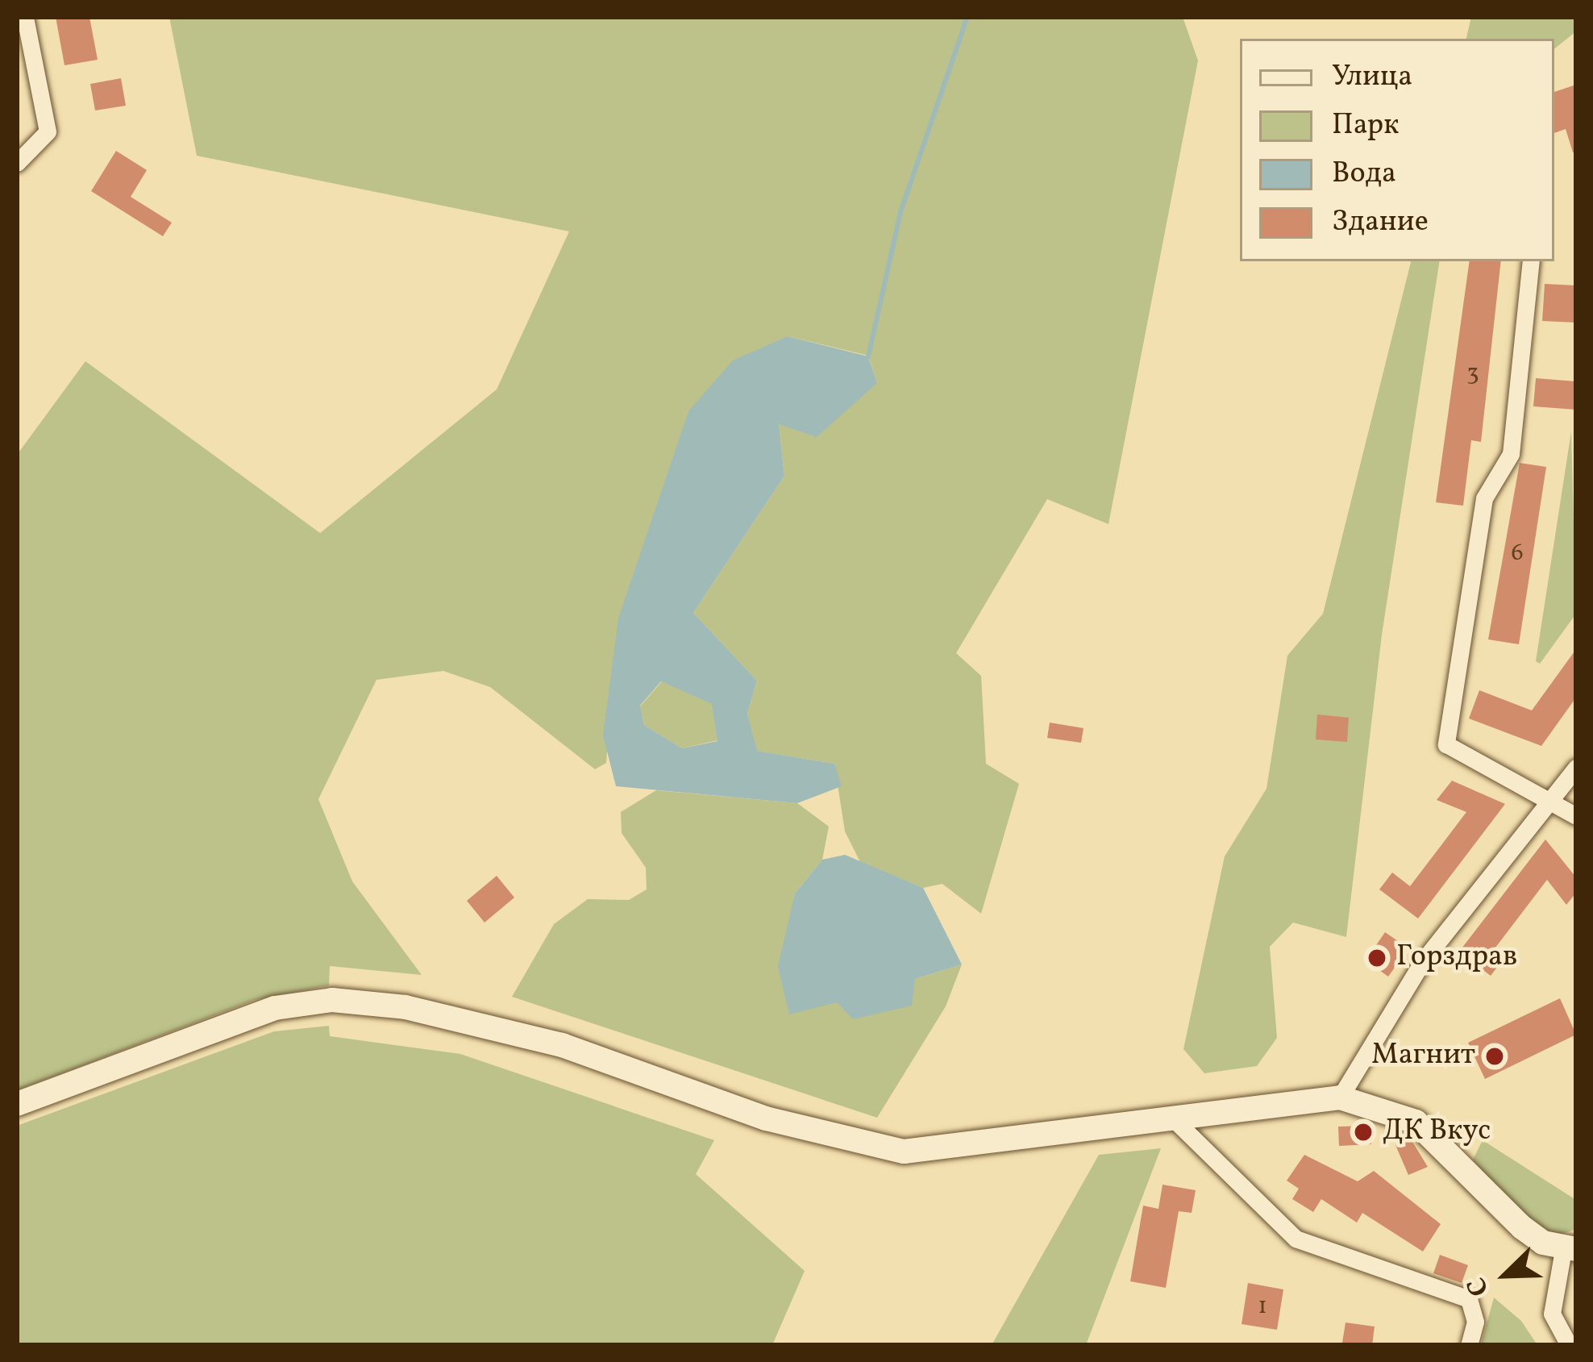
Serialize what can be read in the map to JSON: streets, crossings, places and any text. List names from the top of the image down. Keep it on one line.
{"places":["Горздрав","Магнит","ДК Вкус"],"house_numbers":["3","6","1"],"legend":["Улица","Парк","Вода","Здание"],"north":"bottom left"}
